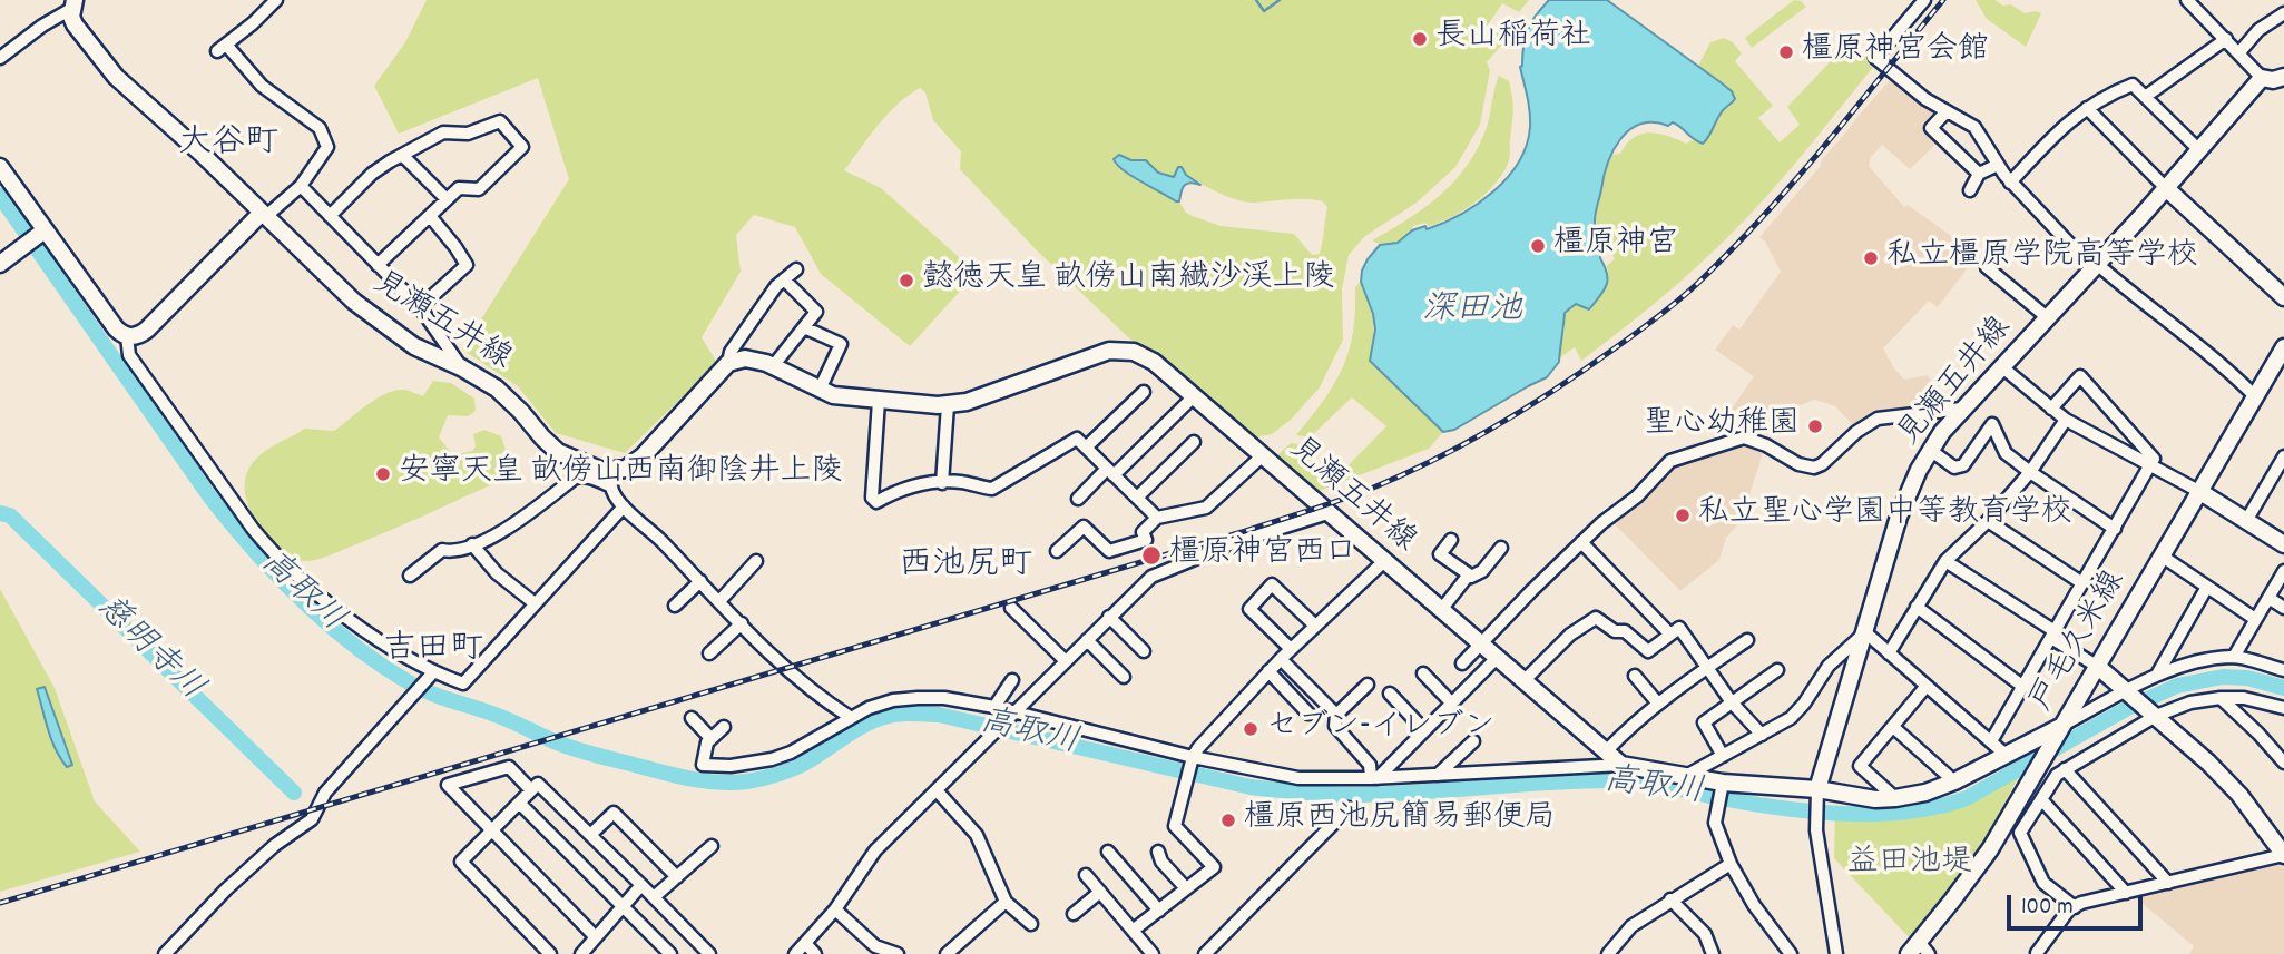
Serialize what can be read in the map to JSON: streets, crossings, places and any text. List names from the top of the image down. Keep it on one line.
{"streets":{"main road":["見瀬五井線","戸毛久米線"]},"districts":["大谷町","西池尻町","吉田町"],"water":["深田池","高取川","慈明寺川"],"parks":["益田池堤"],"places":["長山稲荷社","橿原神宮会館","橿原神宮","私立橿原学院高等学校","懿徳天皇 畝傍山南繊沙渓上陵","聖心幼稚園","安寧天皇 畝傍山西南御陰井上陵","私立聖心学園中等教育学校","橿原神宮西口","セブン-イレブン","橿原西池尻簡易郵便局"],"scale_bar":"100 m"}
